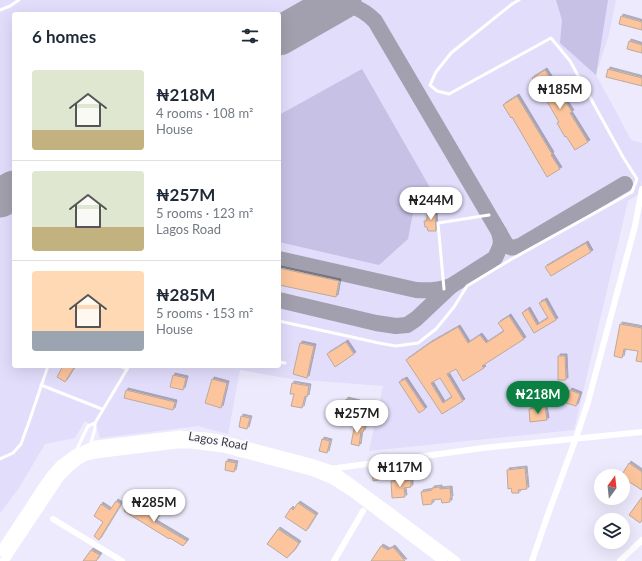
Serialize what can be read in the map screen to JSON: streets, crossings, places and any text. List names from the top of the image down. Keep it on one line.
{"streets":{"main road":["Lagos Road"]},"north":"top","page":{"heading":"6 homes","list":[{"name":"₦218M","note":"4 rooms · 108 m² · House"},{"name":"₦257M","note":"5 rooms · 123 m² · Lagos Road"},{"name":"₦285M","note":"5 rooms · 153 m² · House"}],"price":["₦185M","₦244M","₦218M","₦257M","₦117M","₦285M"]}}
